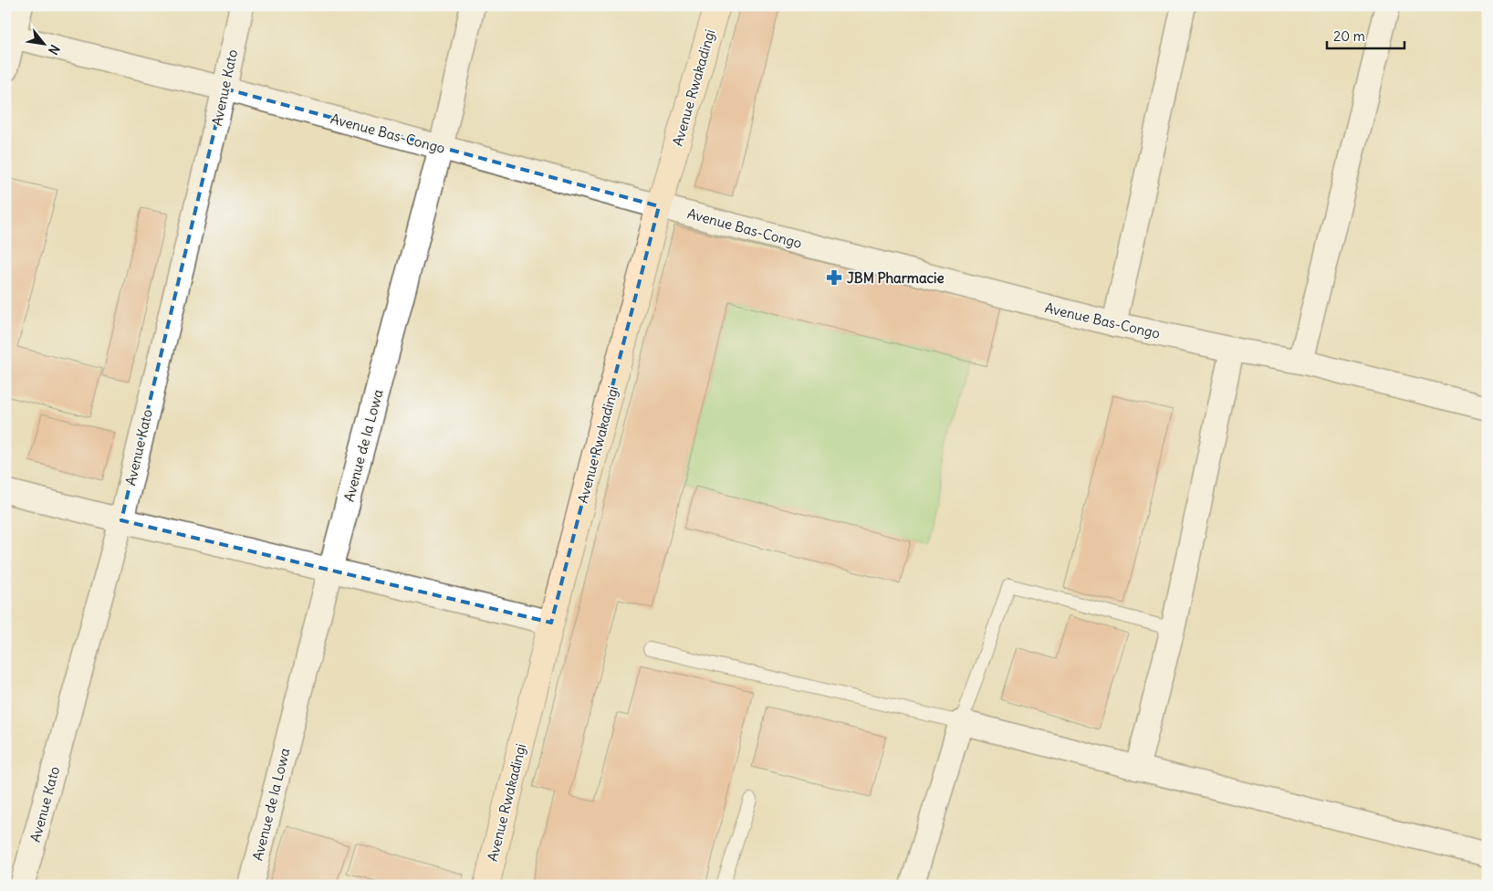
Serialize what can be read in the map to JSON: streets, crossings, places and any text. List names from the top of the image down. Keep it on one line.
{"streets":{"street":["Avenue Kato","Avenue Rwakadingi","Avenue Bas-Congo","Avenue de la Lowa"]},"crossings":[["Avenue Kato","Avenue Bas-Congo"],["Avenue Rwakadingi","Avenue Bas-Congo"],["Avenue Bas-Congo","Avenue de la Lowa"]],"places":{"pharmacy":["JBM Pharmacie"]},"scale_bar":"20 m","north":"bottom right"}
